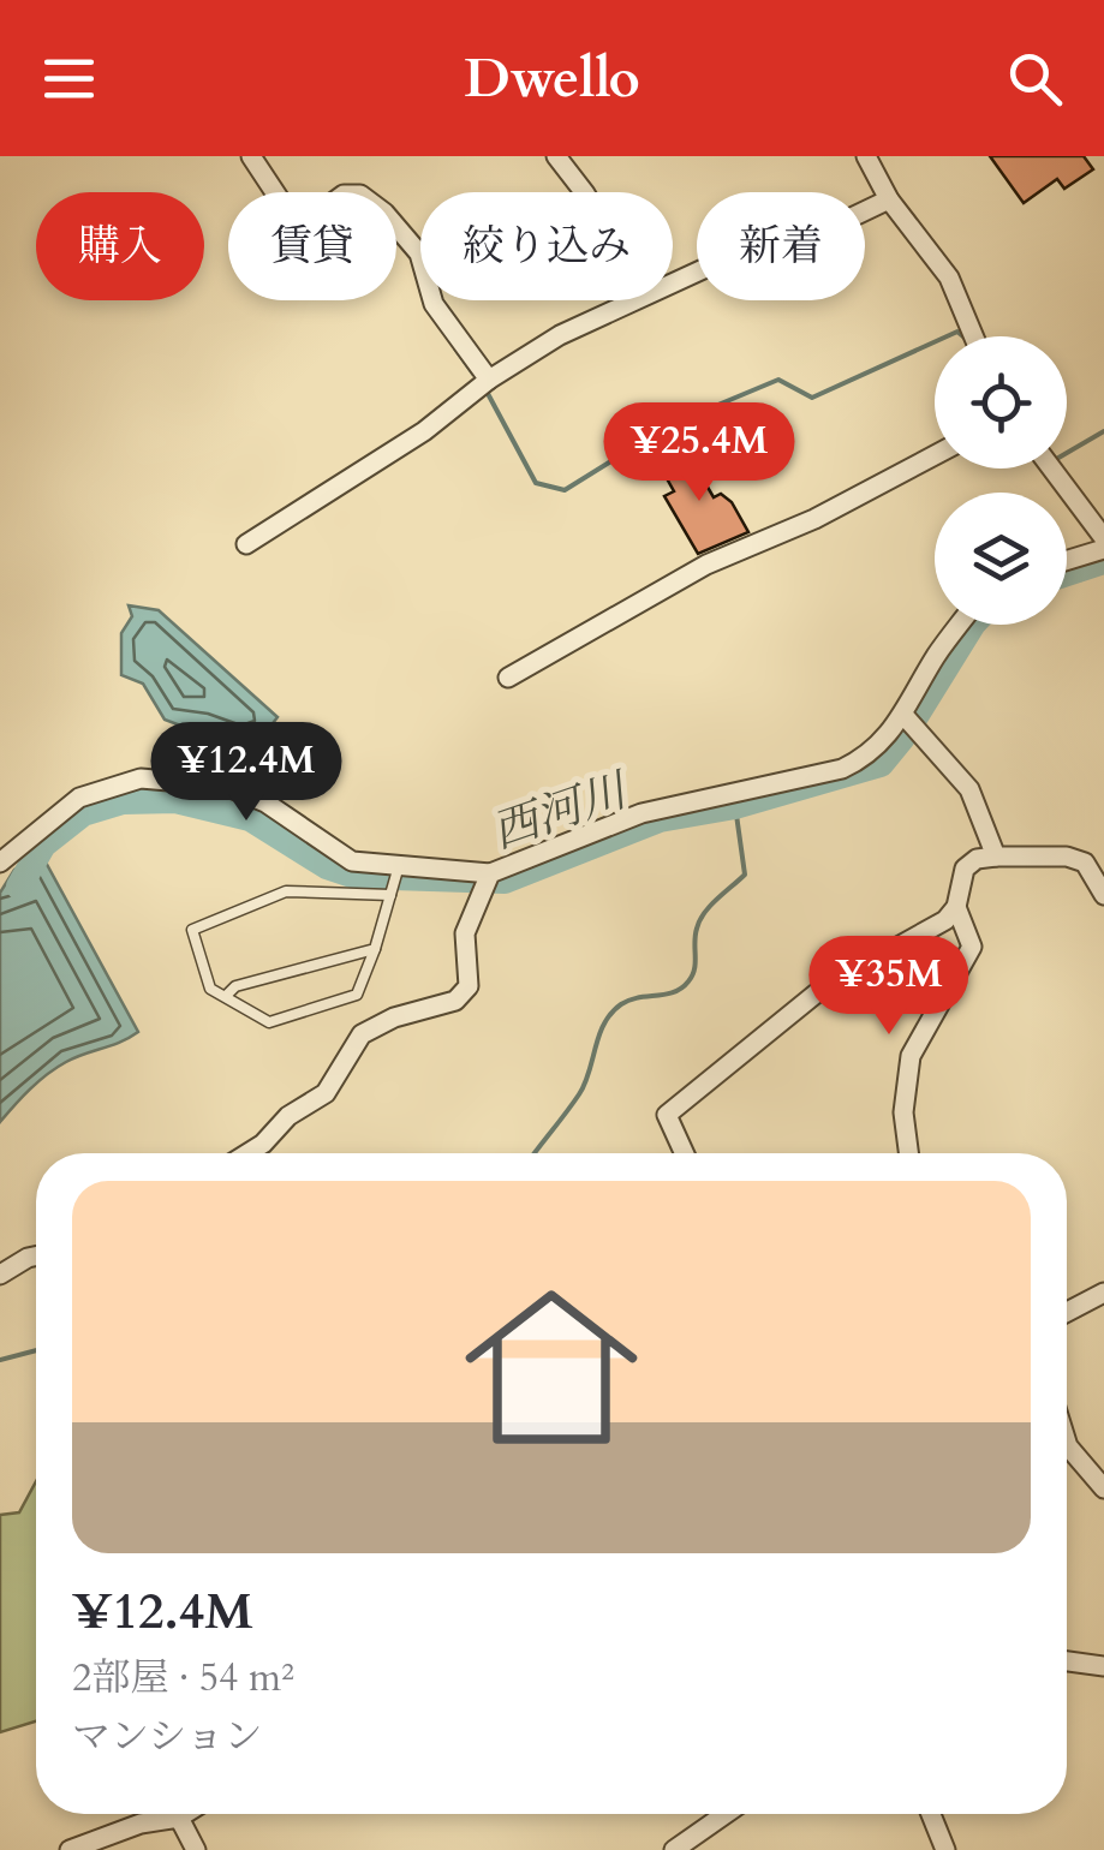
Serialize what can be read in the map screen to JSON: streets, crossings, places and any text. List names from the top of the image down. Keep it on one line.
{"water":["西河川"],"page":{"header":"Dwello","chip":["購入","賃貸","絞り込み","新着"],"price":["¥25.4M","¥12.4M","¥35M"],"list":[{"name":"¥12.4M","note":"2部屋 · 54 m² · マンション"}]}}
